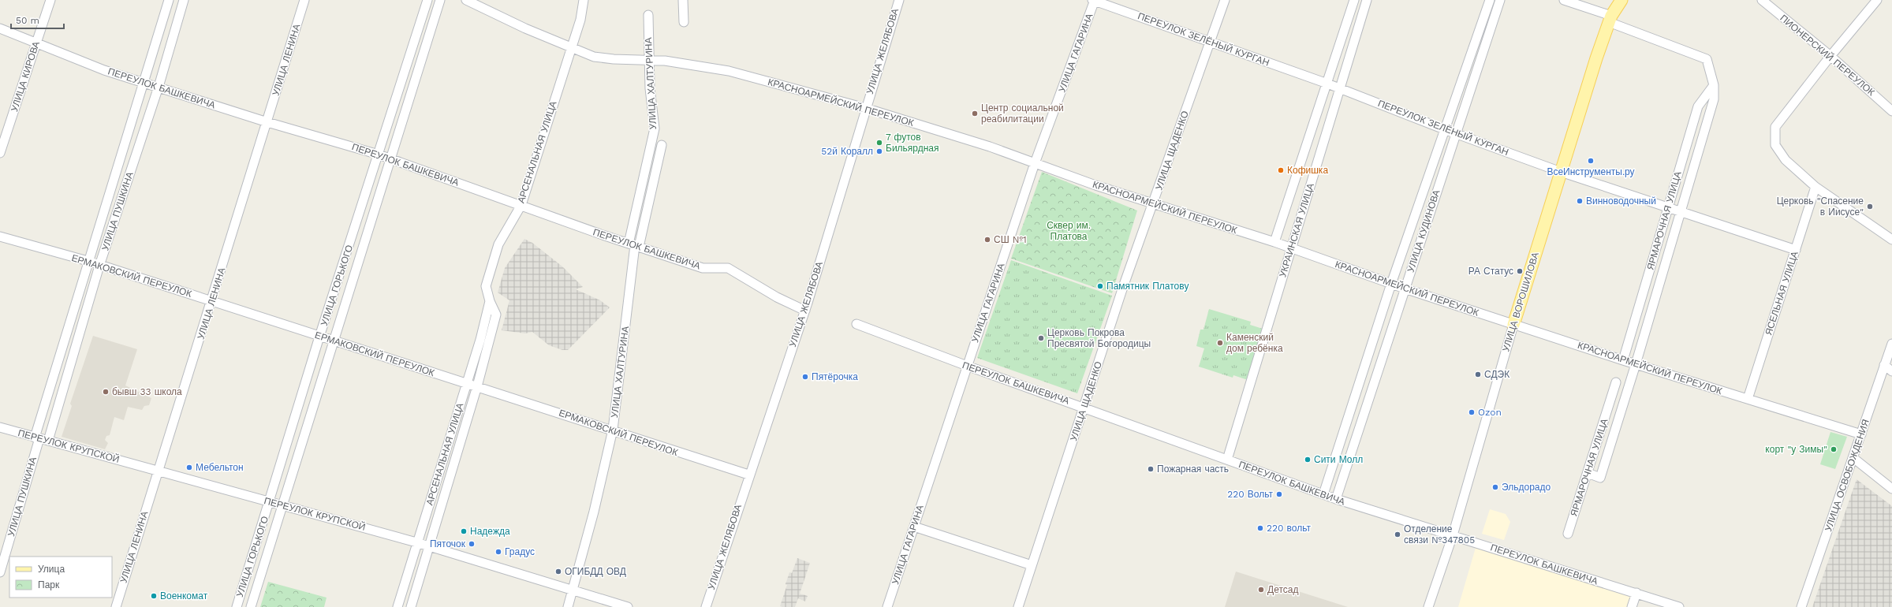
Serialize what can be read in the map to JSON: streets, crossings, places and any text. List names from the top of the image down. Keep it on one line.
{"streets":{"main road":["УЛИЦА ВОРОШИЛОВА"],"street":["ПЕРЕУЛОК ЗЕЛЁНЫЙ КУРГАН","УЛИЦА ЖЕЛЯБОВА","УЛИЦА ГАГАРИНА","ПИОНЕРСКИЙ ПЕРЕУЛОК","УЛИЦА ЛЕНИНА","УЛИЦА КИРОВА","УЛИЦА ХАЛТУРИНА","ПЕРЕУЛОК БАШКЕВИЧА","КРАСНОАРМЕЙСКИЙ ПЕРЕУЛОК","УЛИЦА ЩАДЕНКО","АРСЕНАЛЬНАЯ УЛИЦА","УЛИЦА ПУШКИНА","ЯРМАРОЧНАЯ УЛИЦА","УКРАИНСКАЯ УЛИЦА","УЛИЦА КУДИНОВА","ЕРМАКОВСКИЙ ПЕРЕУЛОК","УЛИЦА ГОРЬКОГО","ЯСЕЛЬНАЯ УЛИЦА","ПЕРЕУЛОК КРУПСКОЙ","УЛИЦА ОСВОБОЖДЕНИЯ"]},"crossings":[["ПЕРЕУЛОК ЗЕЛЁНЫЙ КУРГАН","УЛИЦА ГАГАРИНА"],["ПЕРЕУЛОК ЗЕЛЁНЫЙ КУРГАН","УЛИЦА ЩАДЕНКО"],["ПЕРЕУЛОК ЗЕЛЁНЫЙ КУРГАН","ЯРМАРОЧНАЯ УЛИЦА"],["ПЕРЕУЛОК ЗЕЛЁНЫЙ КУРГАН","УКРАИНСКАЯ УЛИЦА"],["ПЕРЕУЛОК ЗЕЛЁНЫЙ КУРГАН","УЛИЦА КУДИНОВА"],["ПЕРЕУЛОК ЗЕЛЁНЫЙ КУРГАН","ЯСЕЛЬНАЯ УЛИЦА"],["ПЕРЕУЛОК ЗЕЛЁНЫЙ КУРГАН","УЛИЦА ВОРОШИЛОВА"],["УЛИЦА ЖЕЛЯБОВА","ПЕРЕУЛОК БАШКЕВИЧА"],["УЛИЦА ЖЕЛЯБОВА","КРАСНОАРМЕЙСКИЙ ПЕРЕУЛОК"],["УЛИЦА ЖЕЛЯБОВА","ЕРМАКОВСКИЙ ПЕРЕУЛОК"],["УЛИЦА ГАГАРИНА","ПЕРЕУЛОК БАШКЕВИЧА"],["УЛИЦА ГАГАРИНА","КРАСНОАРМЕЙСКИЙ ПЕРЕУЛОК"],["УЛИЦА ЛЕНИНА","ПЕРЕУЛОК БАШКЕВИЧА"],["УЛИЦА ЛЕНИНА","ЕРМАКОВСКИЙ ПЕРЕУЛОК"],["УЛИЦА ЛЕНИНА","ПЕРЕУЛОК КРУПСКОЙ"],["УЛИЦА КИРОВА","ПЕРЕУЛОК БАШКЕВИЧА"],["УЛИЦА ХАЛТУРИНА","ПЕРЕУЛОК БАШКЕВИЧА"],["УЛИЦА ХАЛТУРИНА","КРАСНОАРМЕЙСКИЙ ПЕРЕУЛОК"],["УЛИЦА ХАЛТУРИНА","ЕРМАКОВСКИЙ ПЕРЕУЛОК"],["УЛИЦА ХАЛТУРИНА","ПЕРЕУЛОК КРУПСКОЙ"],["ПЕРЕУЛОК БАШКЕВИЧА","УЛИЦА ЩАДЕНКО"],["ПЕРЕУЛОК БАШКЕВИЧА","АРСЕНАЛЬНАЯ УЛИЦА"],["ПЕРЕУЛОК БАШКЕВИЧА","УЛИЦА ПУШКИНА"],["ПЕРЕУЛОК БАШКЕВИЧА","УКРАИНСКАЯ УЛИЦА"],["ПЕРЕУЛОК БАШКЕВИЧА","УЛИЦА КУДИНОВА"],["ПЕРЕУЛОК БАШКЕВИЧА","УЛИЦА ГОРЬКОГО"],["ПЕРЕУЛОК БАШКЕВИЧА","УЛИЦА ВОРОШИЛОВА"],["КРАСНОАРМЕЙСКИЙ ПЕРЕУЛОК","УЛИЦА ЩАДЕНКО"],["КРАСНОАРМЕЙСКИЙ ПЕРЕУЛОК","АРСЕНАЛЬНАЯ УЛИЦА"],["КРАСНОАРМЕЙСКИЙ ПЕРЕУЛОК","ЯРМАРОЧНАЯ УЛИЦА"],["КРАСНОАРМЕЙСКИЙ ПЕРЕУЛОК","УКРАИНСКАЯ УЛИЦА"],["КРАСНОАРМЕЙСКИЙ ПЕРЕУЛОК","УЛИЦА КУДИНОВА"],["КРАСНОАРМЕЙСКИЙ ПЕРЕУЛОК","ЯСЕЛЬНАЯ УЛИЦА"],["КРАСНОАРМЕЙСКИЙ ПЕРЕУЛОК","УЛИЦА ВОРОШИЛОВА"],["КРАСНОАРМЕЙСКИЙ ПЕРЕУЛОК","УЛИЦА ОСВОБОЖДЕНИЯ"],["АРСЕНАЛЬНАЯ УЛИЦА","ЕРМАКОВСКИЙ ПЕРЕУЛОК"],["АРСЕНАЛЬНАЯ УЛИЦА","ПЕРЕУЛОК КРУПСКОЙ"],["УЛИЦА ПУШКИНА","ЕРМАКОВСКИЙ ПЕРЕУЛОК"],["УЛИЦА ПУШКИНА","ПЕРЕУЛОК КРУПСКОЙ"],["ЕРМАКОВСКИЙ ПЕРЕУЛОК","УЛИЦА ГОРЬКОГО"],["УЛИЦА ГОРЬКОГО","ПЕРЕУЛОК КРУПСКОЙ"]],"parks":["Сквер им. Платова"],"places":["Центр социальной реабилитации","7 футов Бильярдная","52й Коралл","ВсеИнструменты.ру","Кофишка","Винноводочный","Церковь \"Спасение в Иисусе\"","СШ №1","РА Статус","Памятник Платову","Церковь Покрова Пресвятой Богородицы","Каменский дом ребёнка","СДЭК","Пятёрочка","бывш 33 школа","Ozon","корт \"у Зимы\"","Сити Молл","Мебельтон","Пожарная часть","Эльдорадо","220 Вольт","220 вольт","Надежда","Отделение связи №347805","Пяточок","Градус","ОГИБДД ОВД","Детсад","Военкомат"],"legend":["Улица","Парк"],"scale_bar":"50 m"}
